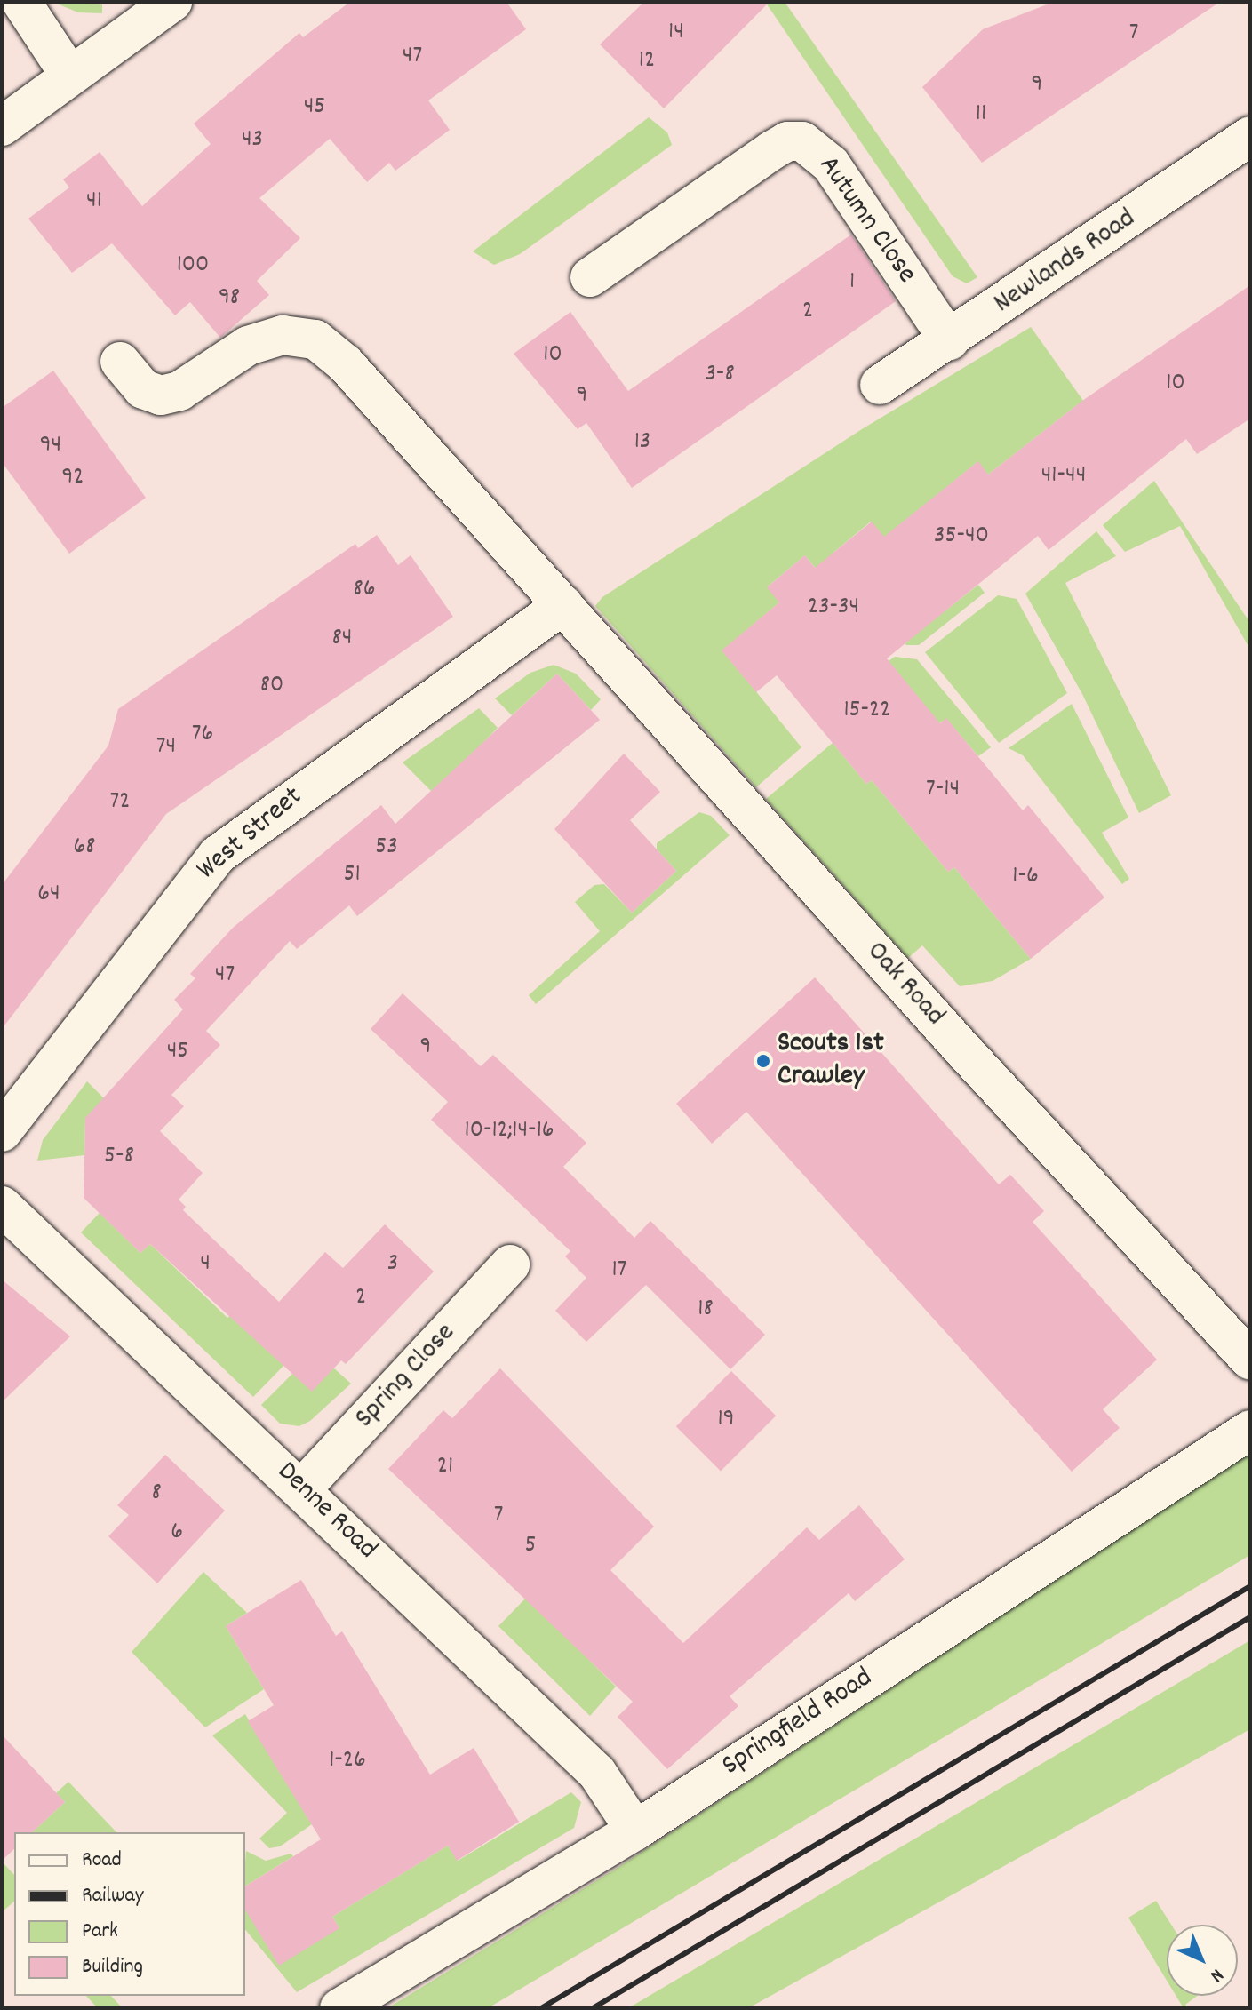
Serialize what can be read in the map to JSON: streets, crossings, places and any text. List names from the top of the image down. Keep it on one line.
{"streets":{"street":["Autumn Close","Newlands Road","West Street","Oak Road","Spring Close","Denne Road","Springfield Road"]},"crossings":[["Autumn Close","Newlands Road"],["West Street","Oak Road"],["Spring Close","Denne Road"],["Denne Road","Springfield Road"]],"places":["Scouts 1st Crawley"],"house_numbers":["14","7","47","12","9","45","11","43","41","100","1","98","2","10","3-8","10","9","13","94","41-44","92","35-40","86","23-34","84","80","15-22","76","74","7-14","72","68","53","51","1-6","64","47","9","45","10-12;14-16","5-8","4","3","17","2","18","19","21","8","7","6","5","1-26"],"legend":["Road","Railway","Park","Building"],"north":"bottom right"}
